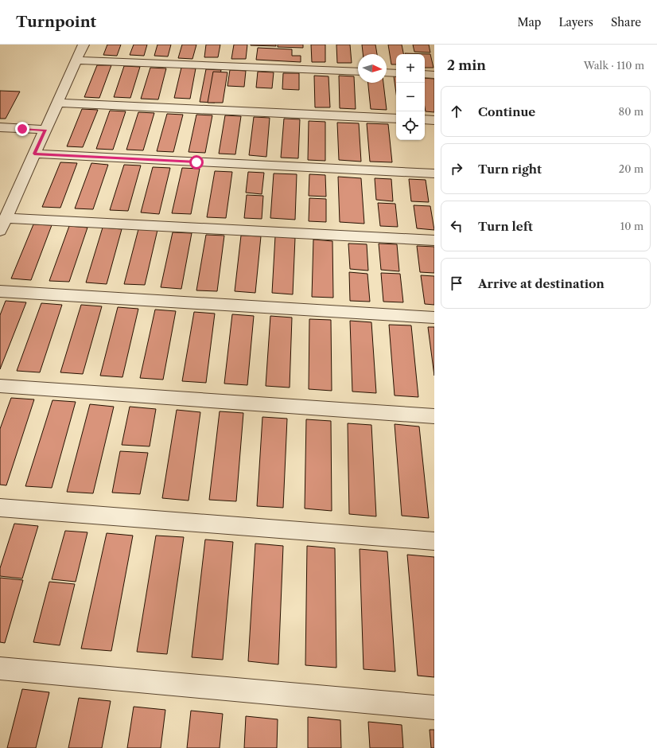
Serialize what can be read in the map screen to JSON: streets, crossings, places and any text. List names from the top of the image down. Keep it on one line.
{"north":"right","page":{"header":"Turnpoint","nav":["Map","Layers","Share"],"heading":["2 min","Walk · 110 m"],"map_buttons":["+","−"],"list":[["Continue","80 m"],["Turn right","20 m"],["Turn left","10 m"],"Arrive at destination"]}}
